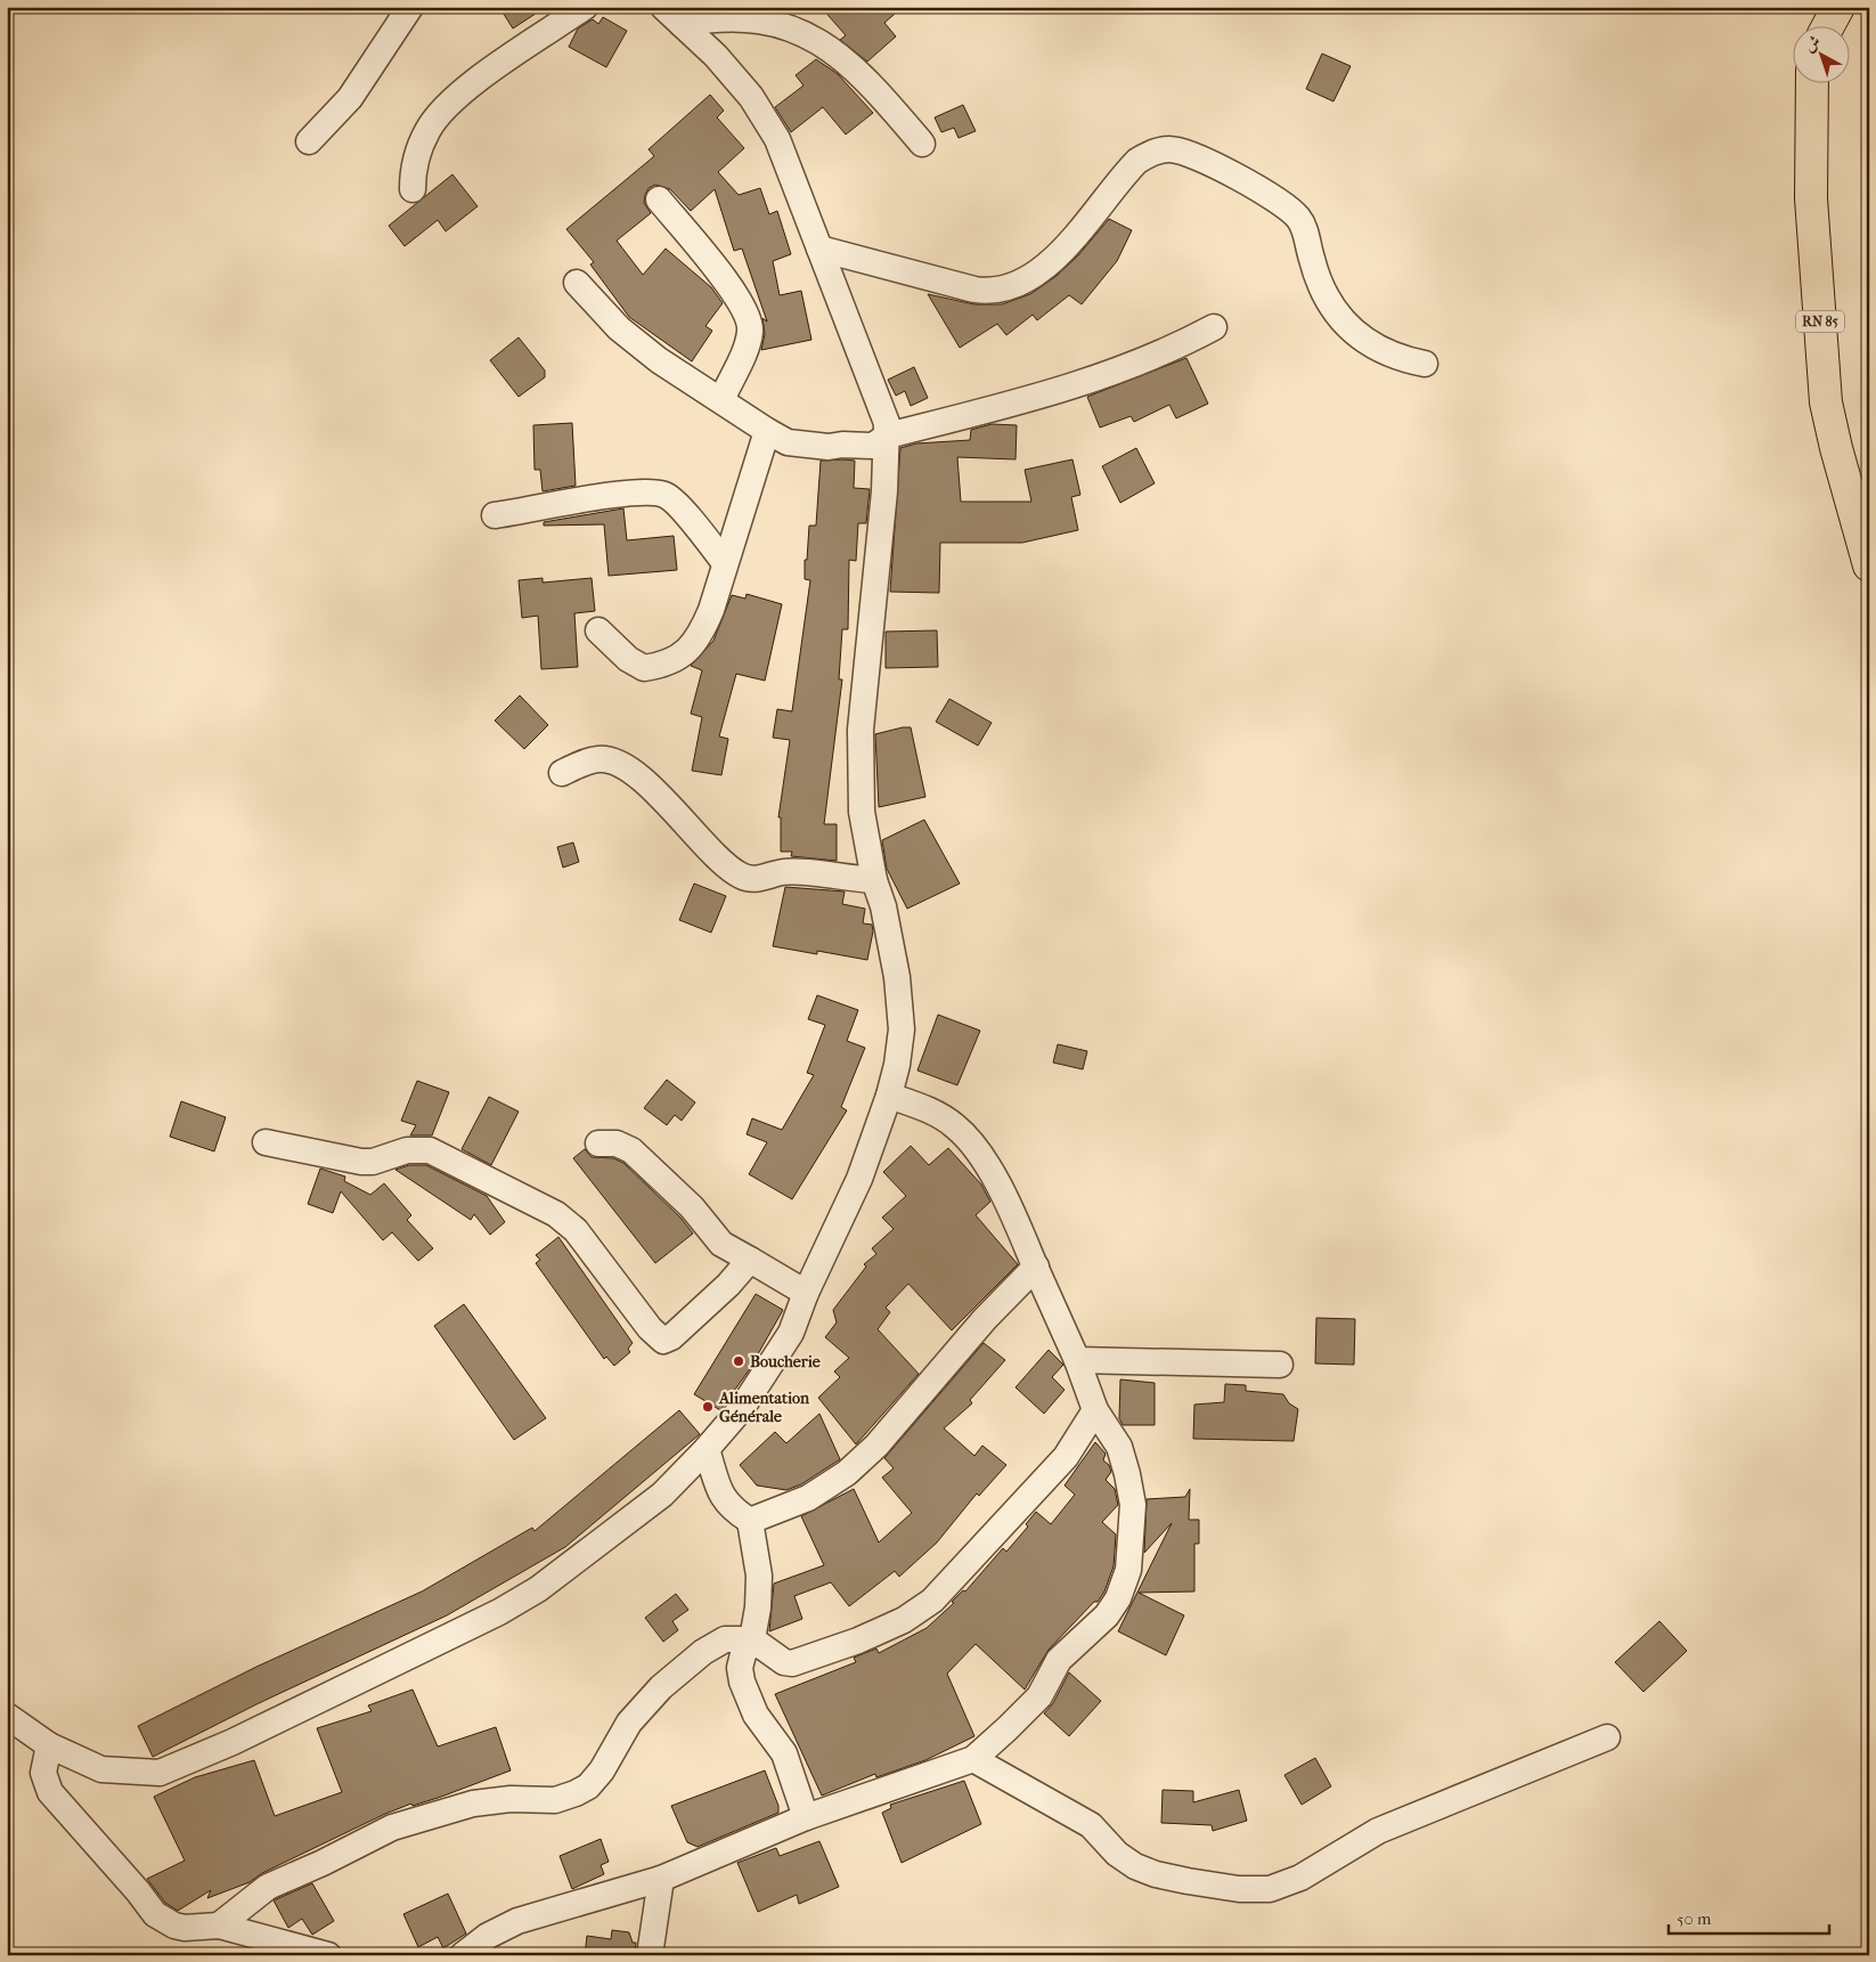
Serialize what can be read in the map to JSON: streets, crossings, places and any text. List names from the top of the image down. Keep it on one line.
{"streets":{"main road":["RN 85"]},"places":["Boucherie","Alimentation Générale"],"scale_bar":"50 m","north":"top left"}
